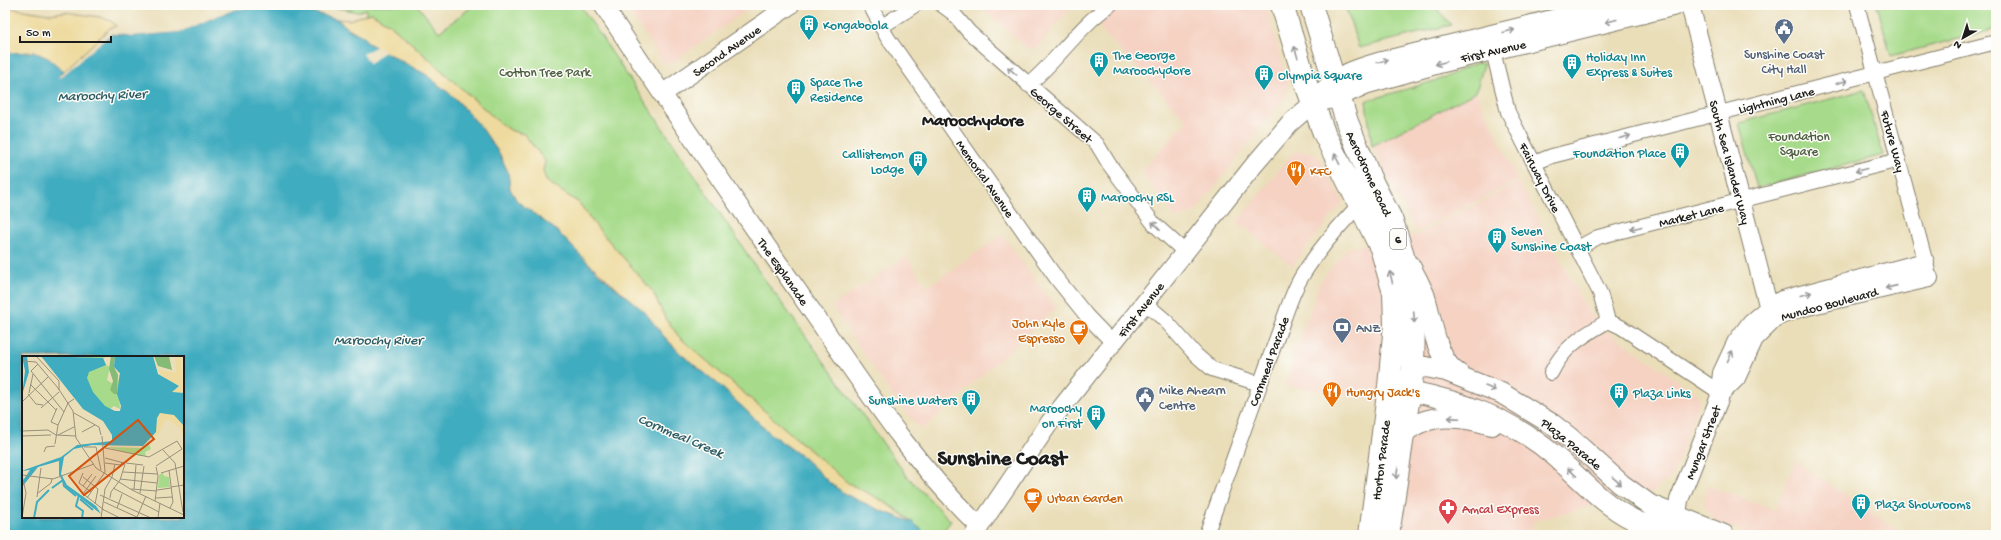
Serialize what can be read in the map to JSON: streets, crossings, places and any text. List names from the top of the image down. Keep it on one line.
{"streets":{"main road":["First Avenue","Aerodrome Road","6","Plaza Parade","Horton Parade"],"street":["Second Avenue","Lightning Lane","George Street","Future Way","South Sea Islander Way","Fairway Drive","Memorial Avenue","Market Lane","The Esplanade","Mundoo Boulevard","Cornmeal Parade","Mungar Street"]},"crossings":[["Second Avenue","The Esplanade"],["First Avenue","George Street"],["First Avenue","Aerodrome Road"],["First Avenue","Fairway Drive"],["First Avenue","Memorial Avenue"],["First Avenue","The Esplanade"],["Lightning Lane","Future Way"],["Lightning Lane","South Sea Islander Way"],["Lightning Lane","Fairway Drive"],["Future Way","Market Lane"],["Future Way","Mundoo Boulevard"],["South Sea Islander Way","Market Lane"],["South Sea Islander Way","Mundoo Boulevard"],["Aerodrome Road","Cornmeal Parade"],["Aerodrome Road","Plaza Parade"],["Aerodrome Road","Horton Parade"],["Fairway Drive","Market Lane"],["Fairway Drive","Mungar Street"],["Mundoo Boulevard","Mungar Street"],["Mungar Street","Plaza Parade"],["Plaza Parade","Horton Parade"]],"one_way":["Lightning Lane","George Street","Market Lane"],"districts":["Maroochydore","Sunshine Coast"],"water":["Maroochy River","Cornmeal Creek"],"parks":["Cotton Tree Park","Foundation Square"],"places":{"building":["Kongaboola","The George Maroochydore","Holiday Inn Express & Suites","Olympia Square","Space The Residence","Foundation Place","Callistemon Lodge","Maroochy RSL","Seven Sunshine Coast","Plaza Links","Sunshine Waters","Maroochy on First","Plaza Showrooms"],"public building":["Sunshine Coast City Hall","Mike Ahearn Centre"],"restaurant":["KFC","Hungry Jack's"],"bank":["ANZ"],"cafe":["John Kyle Espresso","Urban Garden"],"pharmacy":["Amcal Express"]},"scale_bar":"50 m","north":"bottom left"}
